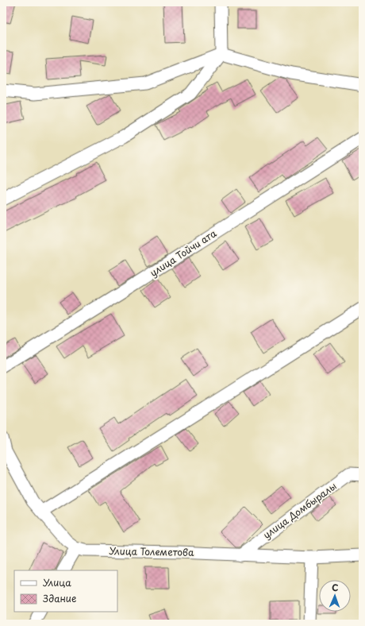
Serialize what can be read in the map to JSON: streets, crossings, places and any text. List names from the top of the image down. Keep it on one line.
{"streets":{"street":["улица Тойчи ата","улица Домбыралы","Улица Толеметова"]},"crossings":[["улица Домбыралы","Улица Толеметова"]],"legend":["Улица","Здание"],"north":"top"}
